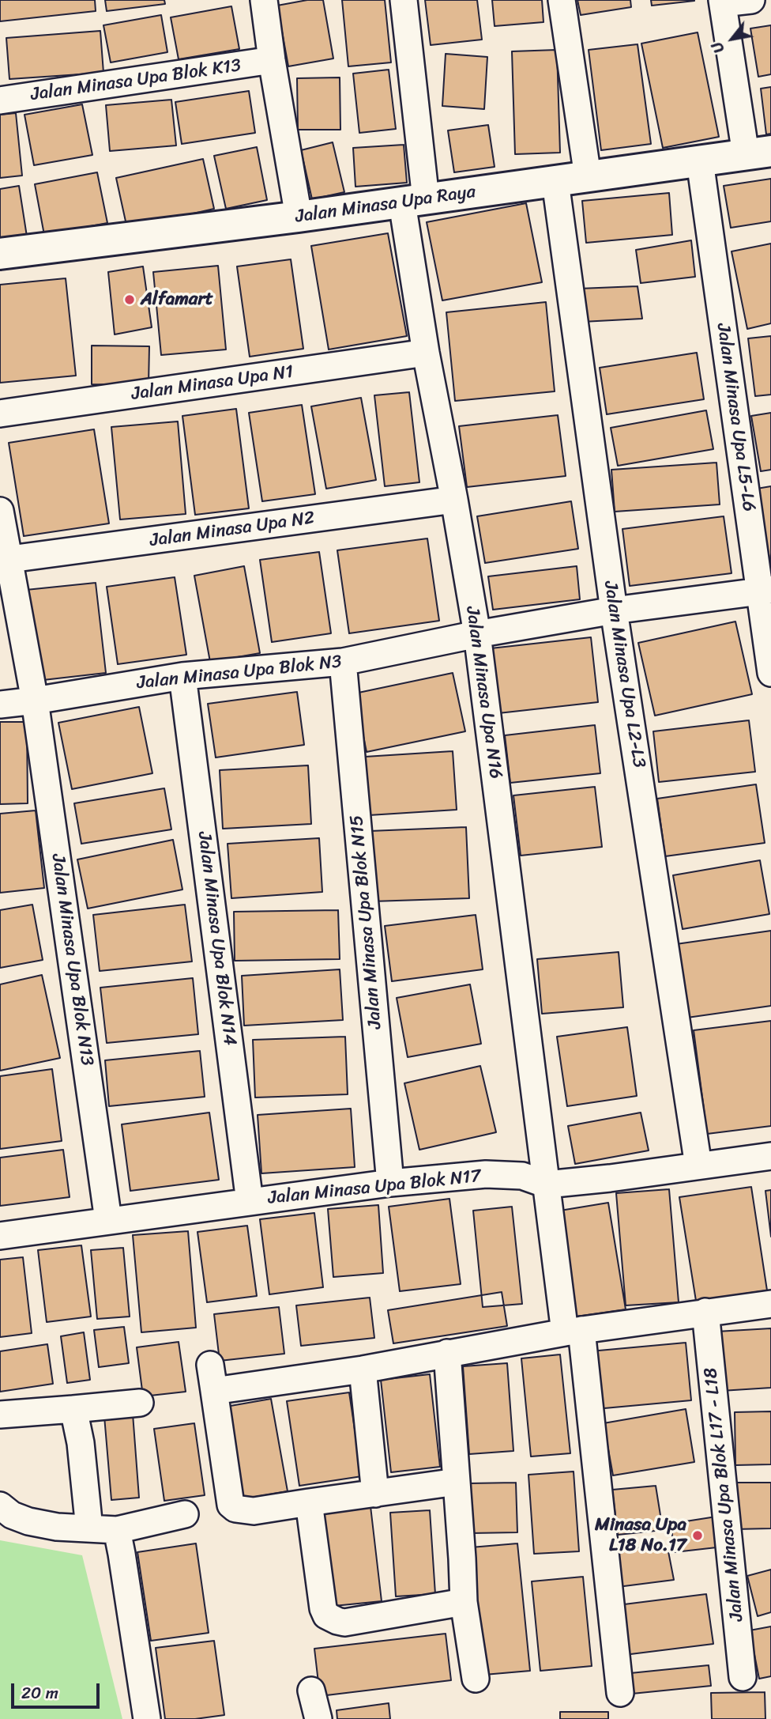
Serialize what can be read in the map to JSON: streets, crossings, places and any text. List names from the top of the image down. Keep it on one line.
{"streets":{"street":["Jalan Minasa Upa Blok K13","Jalan Minasa Upa Raya","Jalan Minasa Upa N1","Jalan Minasa Upa L5-L6","Jalan Minasa Upa N2","Jalan Minasa Upa Blok N3","Jalan Minasa Upa L2-L3","Jalan Minasa Upa N16","Jalan Minasa Upa Blok N15","Jalan Minasa Upa Blok N14","Jalan Minasa Upa Blok N13","Jalan Minasa Upa Blok N17","Jalan Minasa Upa Blok L17 - L18"]},"crossings":[["Jalan Minasa Upa Raya","Jalan Minasa Upa L5-L6"],["Jalan Minasa Upa Raya","Jalan Minasa Upa L2-L3"],["Jalan Minasa Upa Raya","Jalan Minasa Upa N16"],["Jalan Minasa Upa N1","Jalan Minasa Upa N16"],["Jalan Minasa Upa L5-L6","Jalan Minasa Upa Blok N3"],["Jalan Minasa Upa N2","Jalan Minasa Upa N16"],["Jalan Minasa Upa Blok N3","Jalan Minasa Upa L2-L3"],["Jalan Minasa Upa Blok N3","Jalan Minasa Upa N16"],["Jalan Minasa Upa Blok N3","Jalan Minasa Upa Blok N15"],["Jalan Minasa Upa Blok N3","Jalan Minasa Upa Blok N14"],["Jalan Minasa Upa Blok N3","Jalan Minasa Upa Blok N13"],["Jalan Minasa Upa L2-L3","Jalan Minasa Upa Blok N17"],["Jalan Minasa Upa N16","Jalan Minasa Upa Blok N17"],["Jalan Minasa Upa Blok N15","Jalan Minasa Upa Blok N17"],["Jalan Minasa Upa Blok N14","Jalan Minasa Upa Blok N17"],["Jalan Minasa Upa Blok N13","Jalan Minasa Upa Blok N17"]],"places":["Alfamart","Minasa Upa L18 No.17"],"scale_bar":"20 m","north":"bottom left"}
